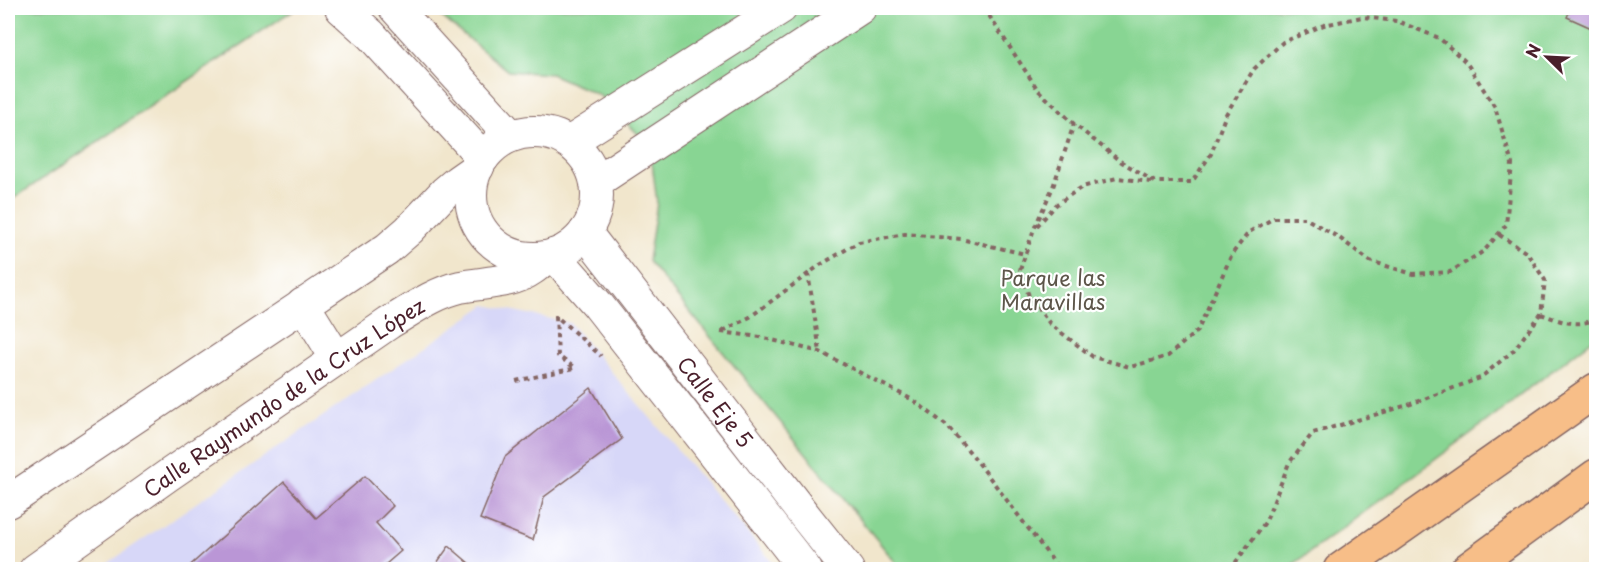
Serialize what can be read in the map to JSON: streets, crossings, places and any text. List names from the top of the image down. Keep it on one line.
{"streets":{"street":["Calle Raymundo de la Cruz López","Calle Eje 5"]},"crossings":[["Calle Raymundo de la Cruz López","Calle Eje 5"]],"parks":["Parque las Maravillas"],"north":"top left"}
